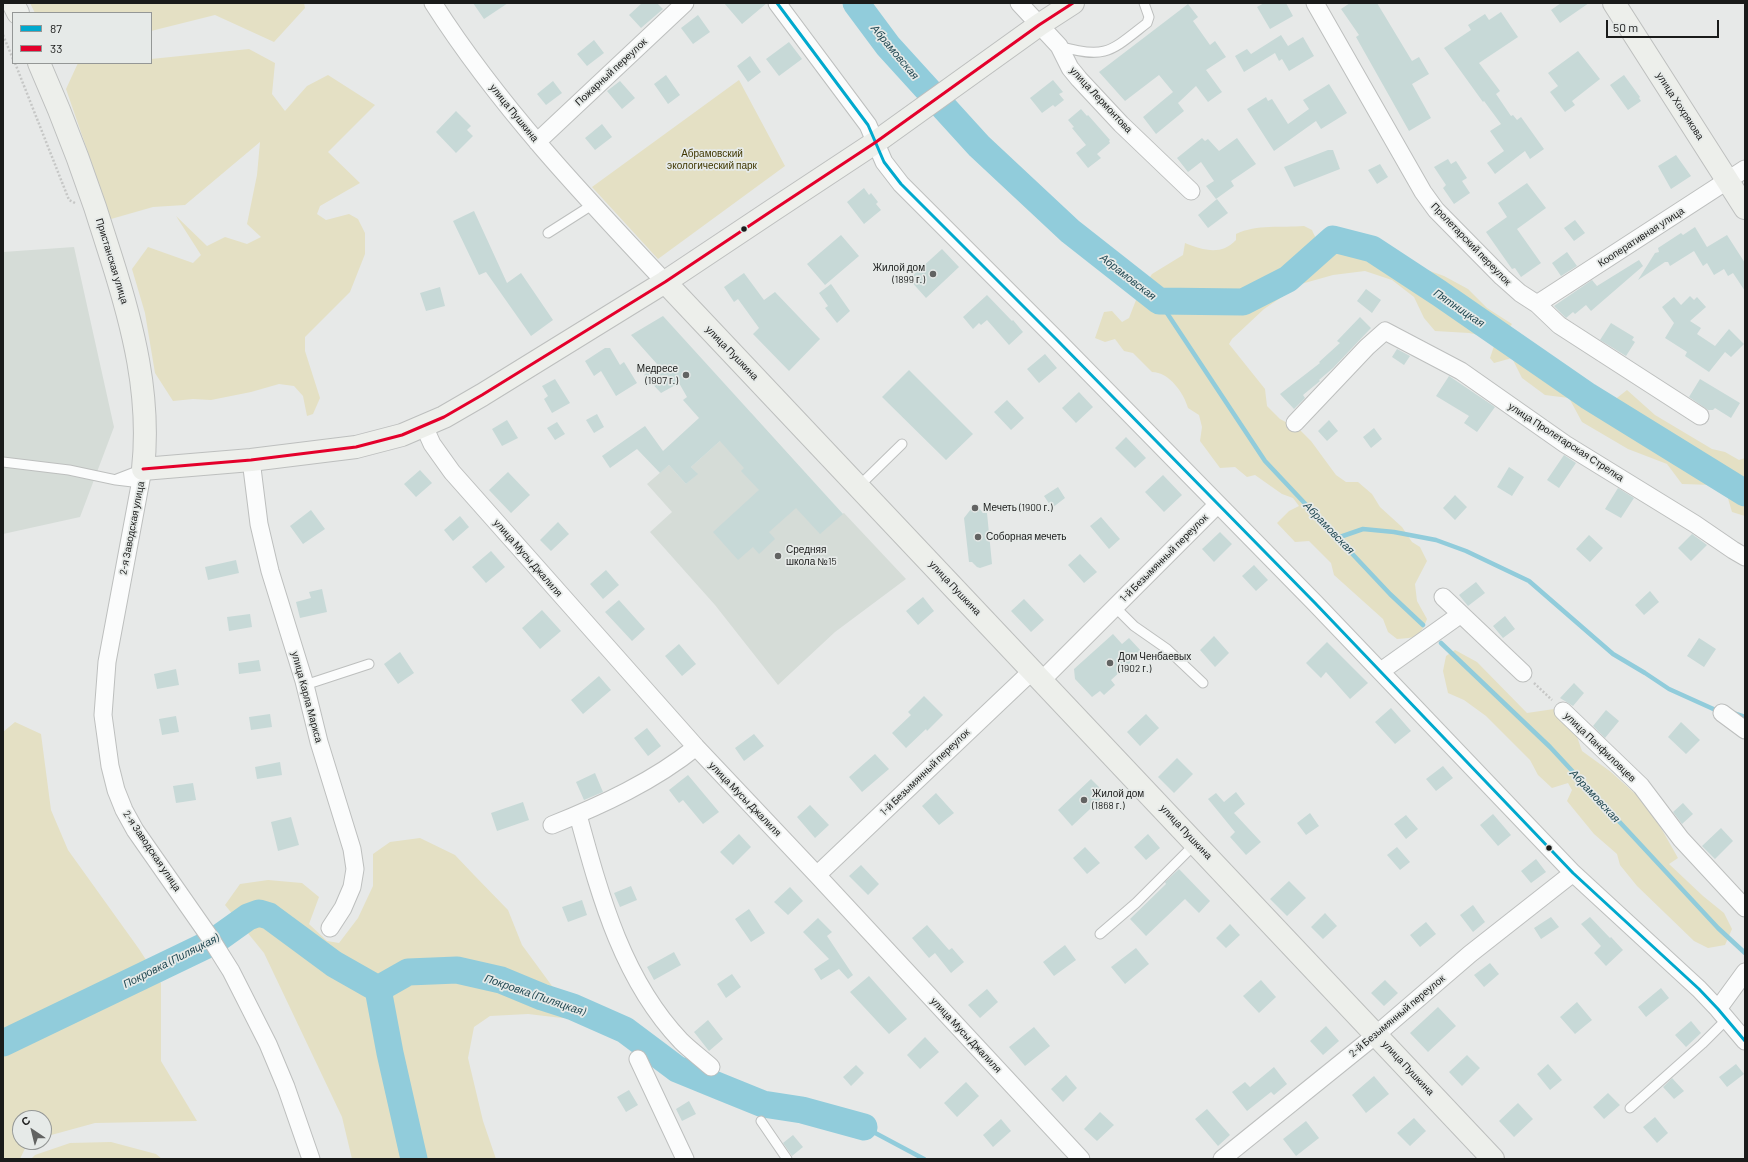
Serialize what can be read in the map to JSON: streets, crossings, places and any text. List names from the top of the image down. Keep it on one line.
{"streets":{"street":["Пожарный переулок","улица Лермонтова","улица Хохрякова","улица Пушкина","Кооперативная улица","Пролетарский переулок","Пристанская улица","улица Пролетарская Стрелка","2-я Заводская улица","улица Мусы Джалиля","1-й Безымянный переулок","улица Карла Маркса","улица Панфиловцев","2-й Безымянный переулок"]},"crossings":[["Пожарный переулок","улица Пушкина"],["улица Хохрякова","Кооперативная улица"],["улица Пушкина","1-й Безымянный переулок"],["улица Пушкина","2-й Безымянный переулок"],["Кооперативная улица","Пролетарский переулок"],["Пристанская улица","2-я Заводская улица"],["улица Мусы Джалиля","1-й Безымянный переулок"]],"water":["Абрамовская","Пятницкая","Покровка (Пиляцкая)"],"parks":["Абрамовский экологический парк"],"places":["Жилой дом (1899 г.)","Медресе (1907 г.)","Мечеть (1900 г.)","Соборная мечеть","Средняя школа №15","Дом Ченбаевых (1902 г.)","Жилой дом (1868 г.)"],"lines":["transit line 87","transit line 33"],"legend":["87","33"],"scale_bar":"50 m","north":"top left"}
